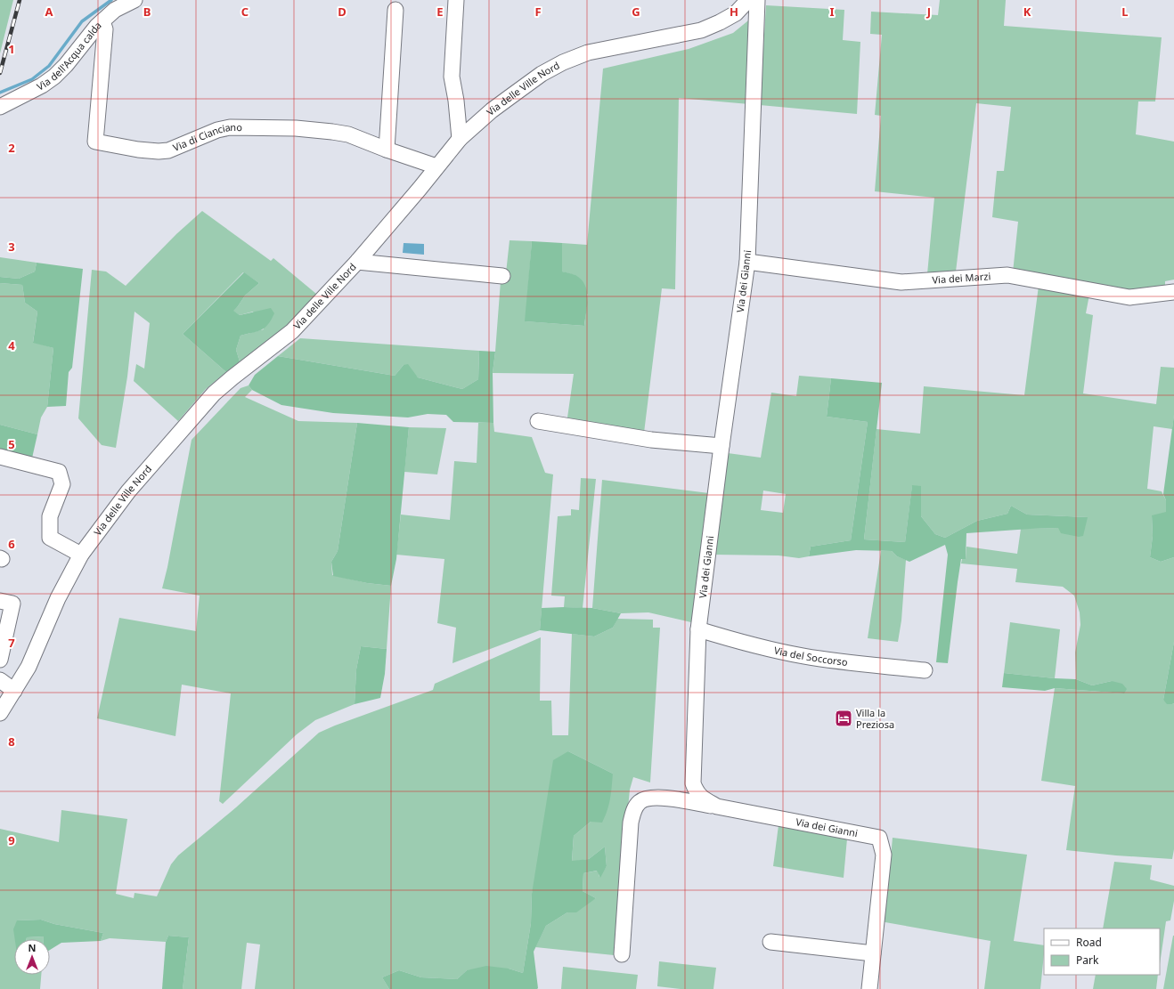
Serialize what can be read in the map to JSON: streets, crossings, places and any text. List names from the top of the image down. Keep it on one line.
{"streets":{"street":["Via dell'Acqua calda","Via delle Ville Nord","Via di Cianciano","Via dei Marzi","Via dei Gianni","Via del Soccorso"]},"crossings":[["Via dell'Acqua calda","Via di Cianciano"],["Via delle Ville Nord","Via di Cianciano"],["Via dei Marzi","Via dei Gianni"],["Via dei Gianni","Via del Soccorso"]],"places":{"hotel":["Villa la Preziosa"]},"legend":["Road","Park"],"north":"top","grid":{"columns":["A","B","C","D","E","F","G","H","I","J","K","L"],"rows":["1","2","3","4","5","6","7","8","9"]}}
